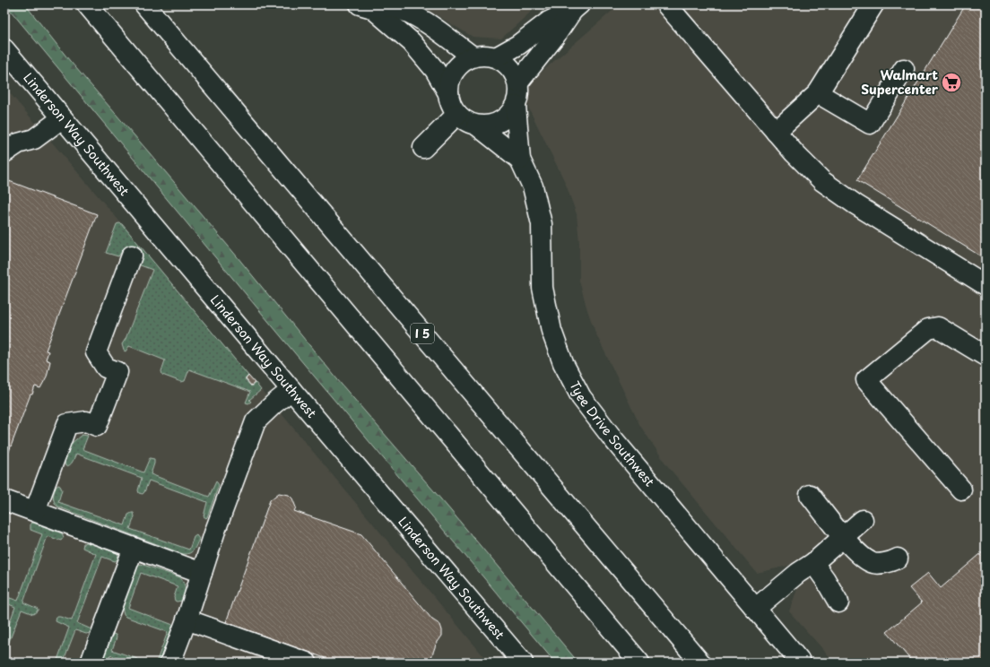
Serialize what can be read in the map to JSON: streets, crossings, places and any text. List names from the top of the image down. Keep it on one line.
{"streets":{"main road":["Linderson Way Southwest","I 5","Tyee Drive Southwest"]},"places":{"supermarket":["Walmart Supercenter"]}}
